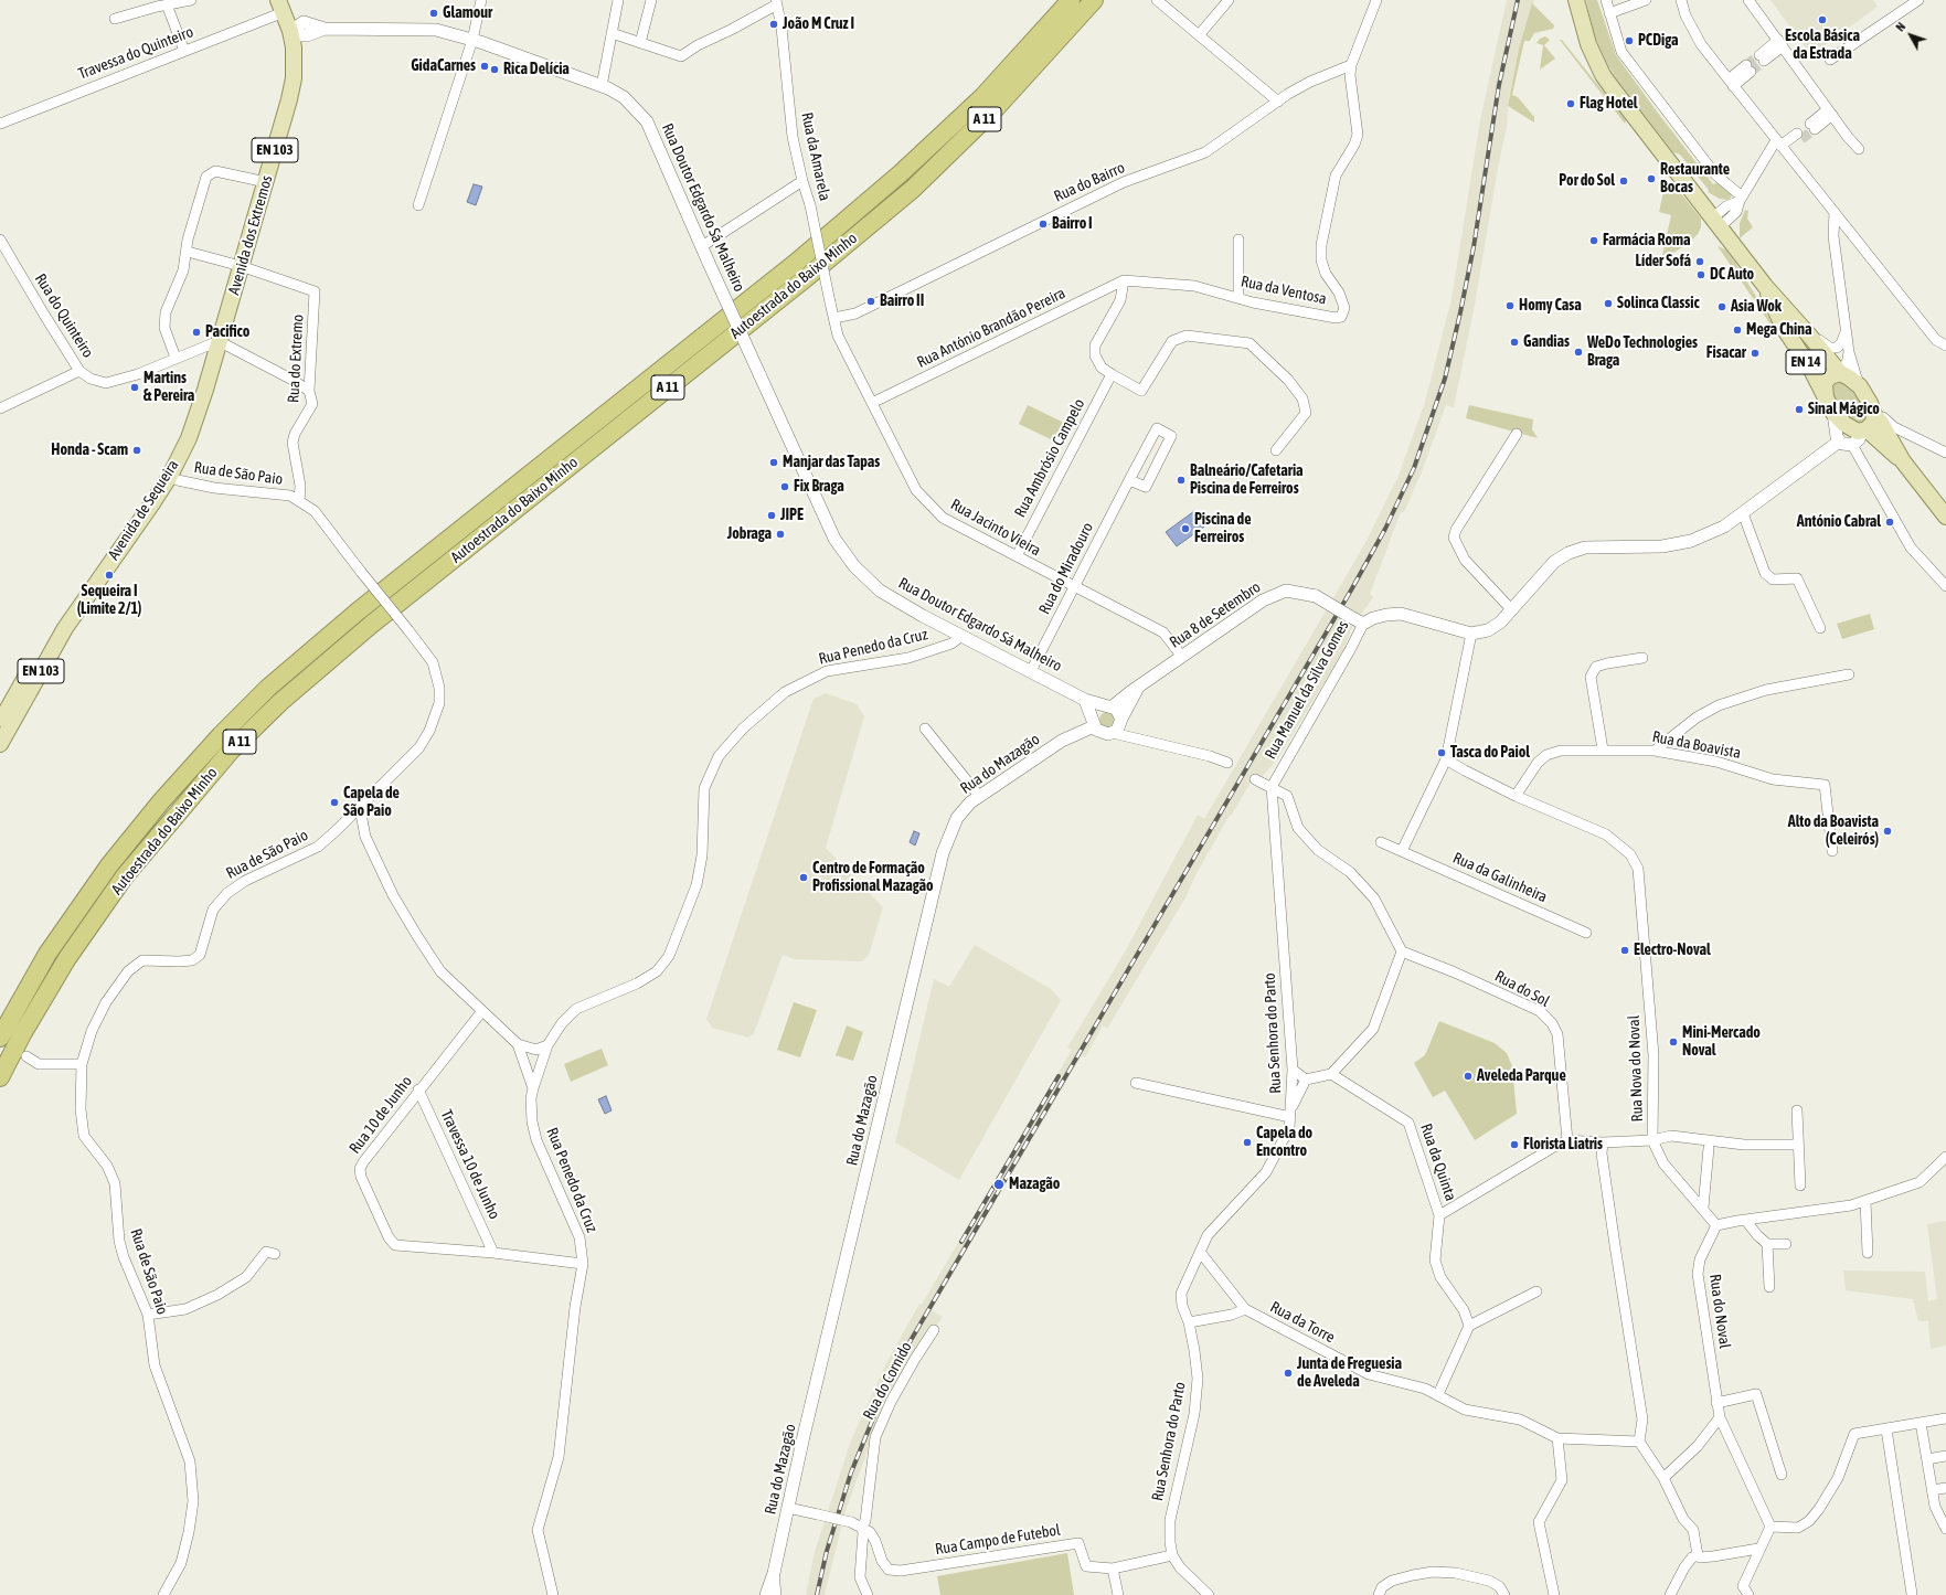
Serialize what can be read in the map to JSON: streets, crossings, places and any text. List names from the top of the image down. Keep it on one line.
{"streets":{"highway":["A 11","Autoestrada do Baixo Minho"],"main road":["EN 103","Avenida dos Extremos","EN 14","Avenida de Sequeira"],"street":["Travessa do Quinteiro","Rua da Amarela","Rua do Bairro","Rua Doutor Edgardo Sá Malheiro","Rua da Ventosa","Rua do Quinteiro","Rua António Brandão Pereira","Rua do Extremo","Rua Ambrósio Campelo","Rua de São Paio","Rua Jacinto Vieira","Rua do Miradouro","Rua 8 de Setembro","Rua Penedo da Cruz","Rua Manuel da Silva Gomes","Rua da Boavista","Rua do Mazagão","Rua da Galinheira","Rua do Sol","Rua Senhora do Parto","Rua Nova do Noval","Rua 10 de Junho","Rua da Quinta","Travessa 10 de Junho","Rua do Noval","Rua da Torre","Rua do Cornido","Rua Campo de Futebol"]},"crossings":[["Travessa do Quinteiro","Avenida dos Extremos"],["Rua da Amarela","Rua do Bairro"],["Rua da Amarela","Rua Jacinto Vieira"],["Rua do Bairro","Rua da Ventosa"],["Rua do Bairro","Rua Jacinto Vieira"],["Rua Doutor Edgardo Sá Malheiro","Avenida dos Extremos"],["Rua Doutor Edgardo Sá Malheiro","Rua do Miradouro"],["Rua Doutor Edgardo Sá Malheiro","Rua 8 de Setembro"],["Rua Doutor Edgardo Sá Malheiro","Rua Penedo da Cruz"],["Rua Doutor Edgardo Sá Malheiro","Rua do Mazagão"],["Avenida dos Extremos","Rua do Quinteiro"],["Avenida dos Extremos","Rua do Extremo"],["Avenida dos Extremos","Avenida de Sequeira"],["Rua da Ventosa","Rua António Brandão Pereira"],["Rua do Quinteiro","Avenida de Sequeira"],["Rua António Brandão Pereira","Rua Jacinto Vieira"],["Rua do Extremo","Rua de São Paio"],["Rua Ambrósio Campelo","Rua Jacinto Vieira"],["Rua de São Paio","Avenida de Sequeira"],["Rua Jacinto Vieira","Rua do Miradouro"],["Rua Jacinto Vieira","Rua 8 de Setembro"],["Rua 8 de Setembro","Rua Manuel da Silva Gomes"],["Rua 8 de Setembro","Rua do Mazagão"],["Rua Penedo da Cruz","Rua 10 de Junho"],["Rua Manuel da Silva Gomes","Rua Senhora do Parto"],["Rua da Boavista","Rua Nova do Noval"],["Rua do Sol","Rua Nova do Noval"],["Rua Senhora do Parto","Rua da Torre"],["Rua Senhora do Parto","Rua Campo de Futebol"],["Rua 10 de Junho","Travessa 10 de Junho"],["Rua do Cornido","Rua Campo de Futebol"]],"places":["Glamour","Escola Básica da Estrada","João M Cruz I","PCDiga","GidaCarnes","Rica Delícia","Flag Hotel","Restaurante Bocas","Por do Sol","Bairro I","Farmácia Roma","Líder Sofá","DC Auto","Bairro II","Solinca Classic","Homy Casa","Asia Wok","Mega China","Pacifico","Gandias","WeDo Technologies Braga","Fisacar","Martins & Pereira","Sinal Mágico","Honda - Scam","Manjar das Tapas","Balneário/Cafetaria Piscina de Ferreiros","Fix Braga","JIPE","António Cabral","Piscina de Ferreiros","Jobraga","Sequeira I (Limite 2/1)","Tasca do Paiol","Capela de São Paio","Alto da Boavista (Celeirós)","Centro de Formação Profissional Mazagão","Electro-Noval","Mini-Mercado Noval","Aveleda Parque","Capela do Encontro","Florista Liatris","Mazagão","Junta de Freguesia de Aveleda"],"north":"top left"}
